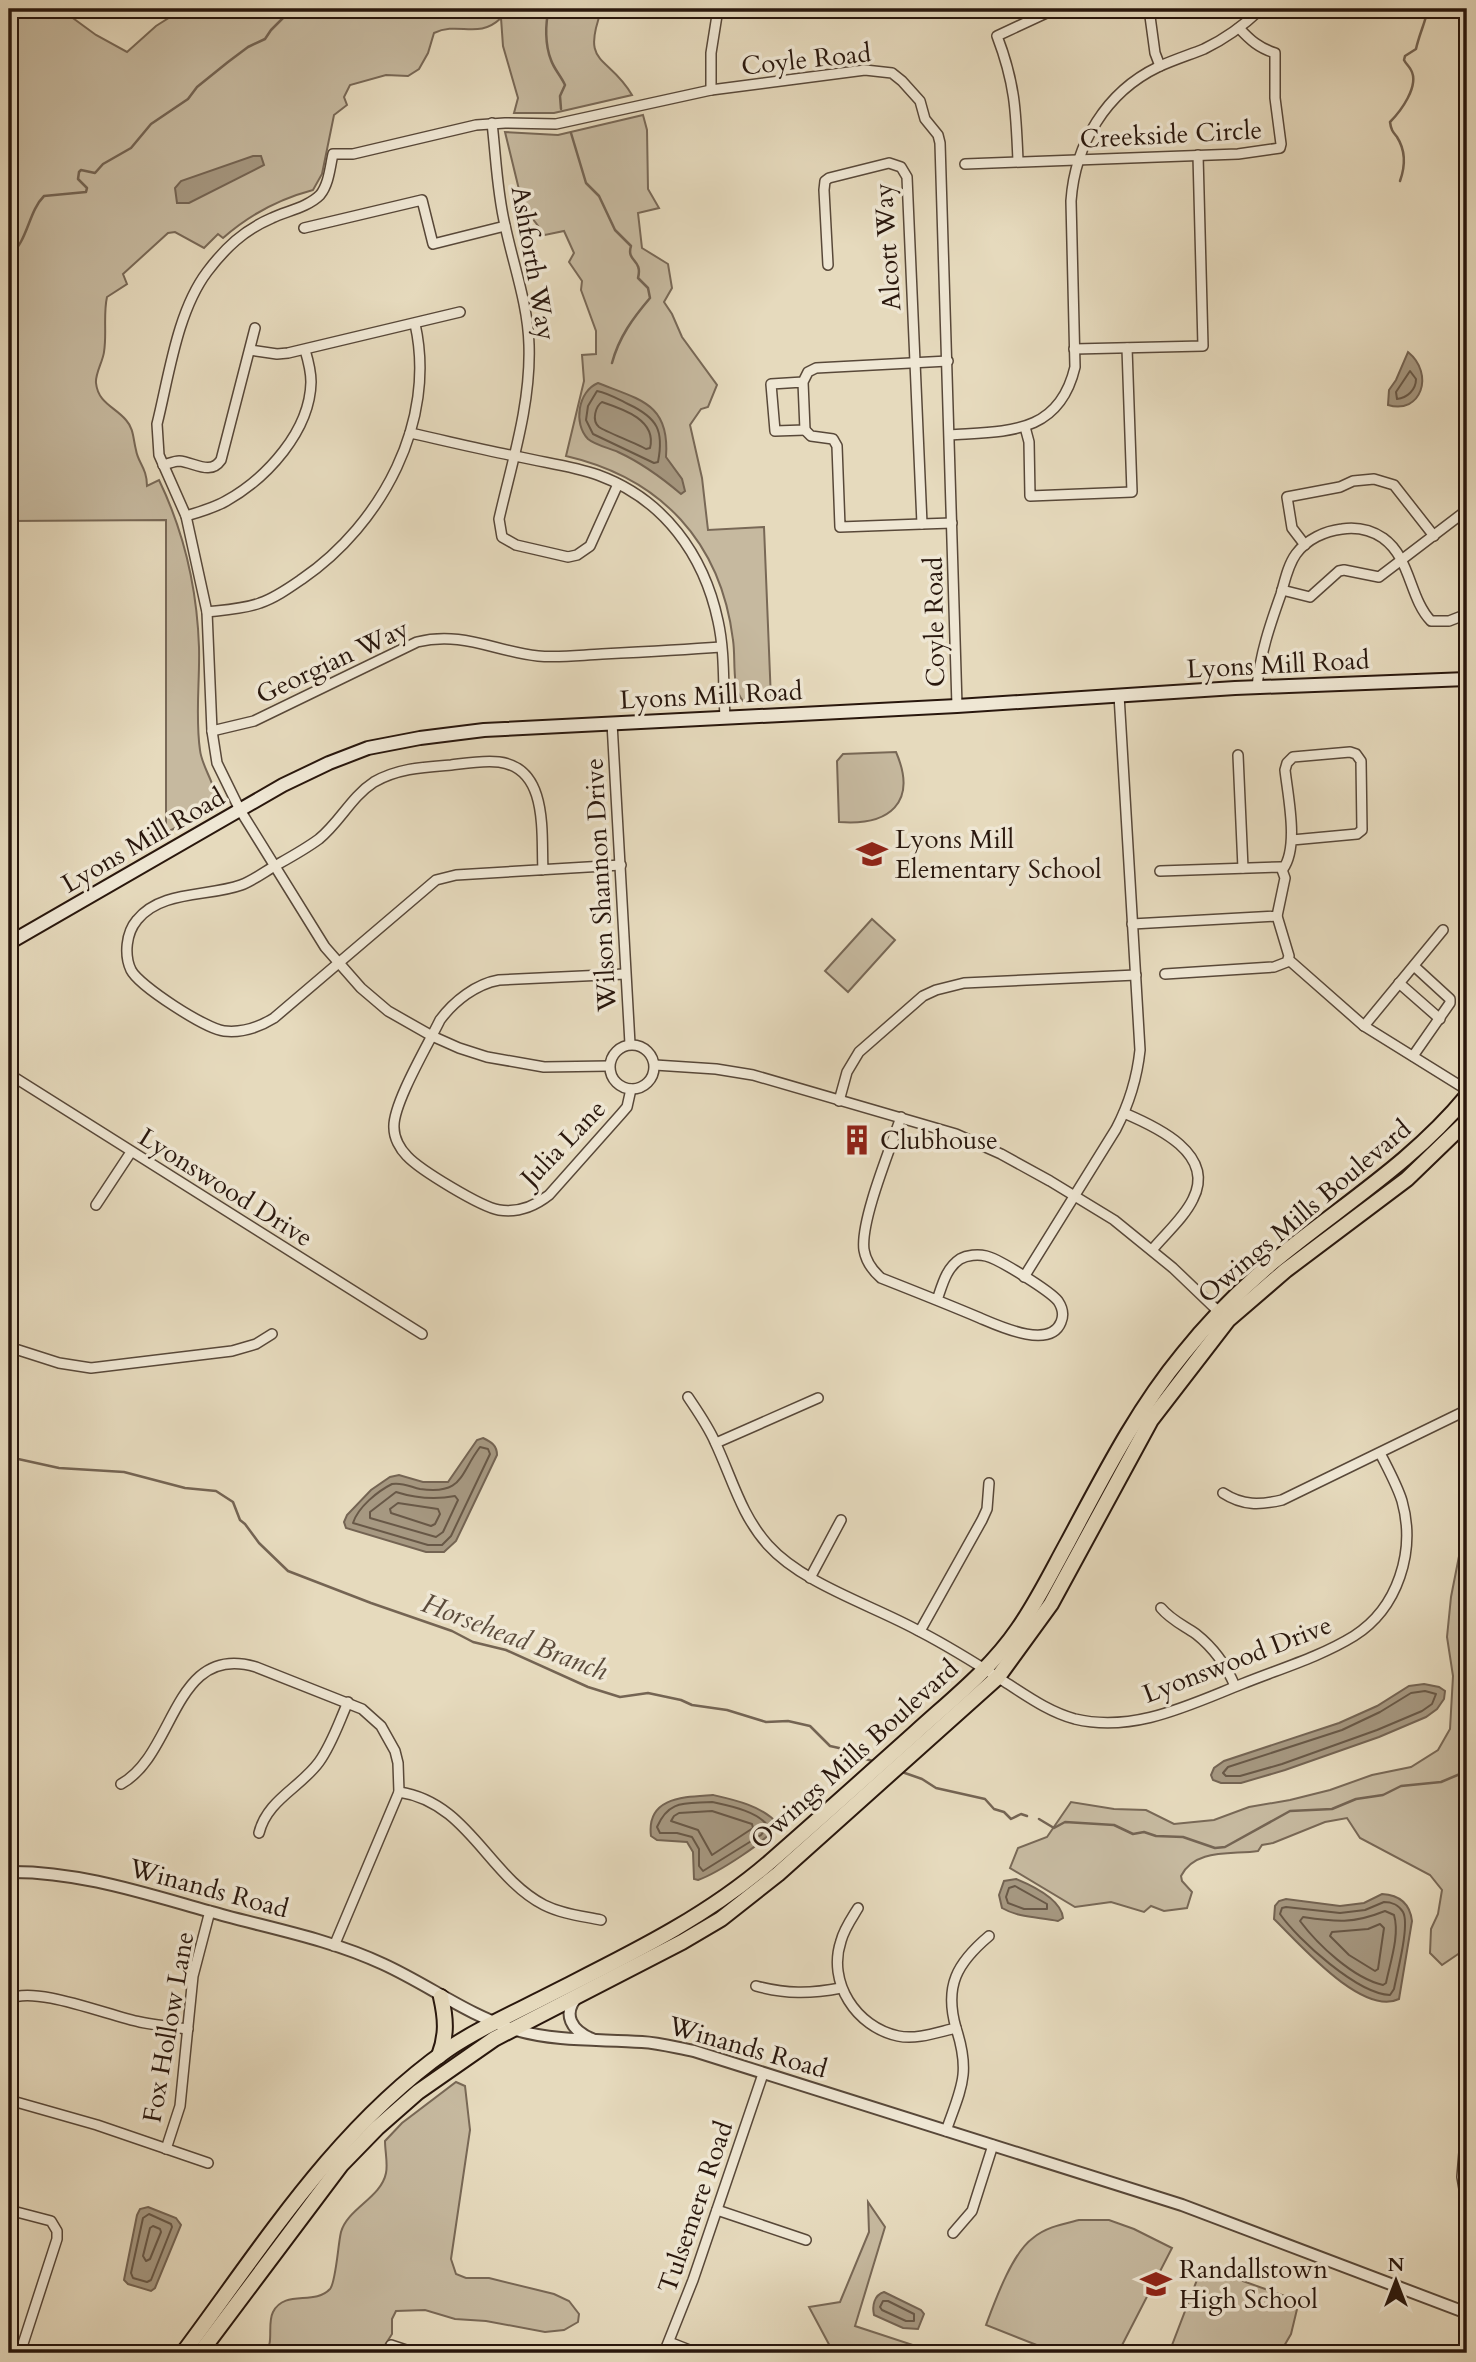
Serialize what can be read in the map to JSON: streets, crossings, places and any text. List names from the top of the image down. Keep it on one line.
{"streets":{"main road":["Lyons Mill Road","Owings Mills Boulevard"],"street":["Coyle Road","Creekside Circle","Alcott Way","Ashforth Way","Georgian Way","Wilson Shannon Drive","Julia Lane","Lyonswood Drive","Winands Road","Fox Hollow Lane","Tulsemere Road"]},"crossings":[["Coyle Road","Ashforth Way"],["Coyle Road","Lyons Mill Road"],["Lyons Mill Road","Wilson Shannon Drive"],["Wilson Shannon Drive","Julia Lane"],["Lyonswood Drive","Owings Mills Boulevard"],["Owings Mills Boulevard","Winands Road"],["Winands Road","Fox Hollow Lane"],["Winands Road","Tulsemere Road"]],"water":["Horsehead Branch"],"places":{"school or university":["Lyons Mill Elementary School","Randallstown High School"],"building":["Clubhouse"]},"north":"top"}
